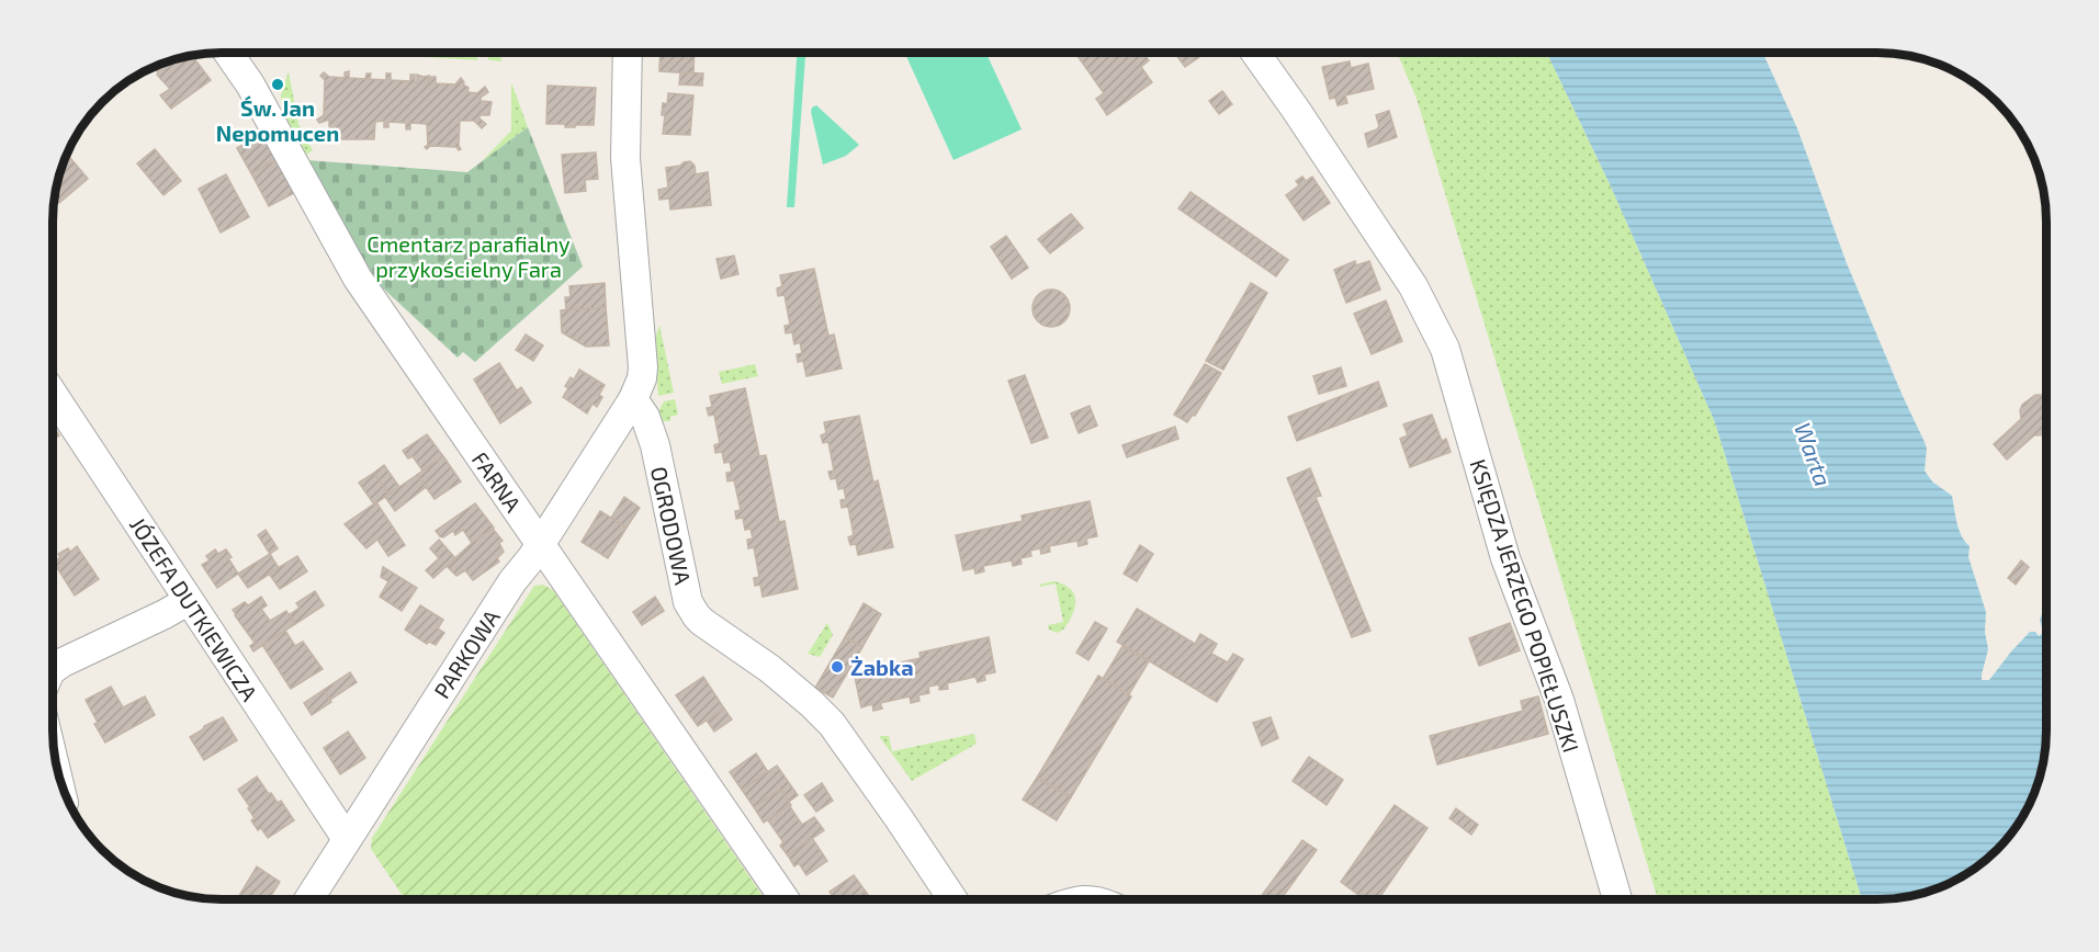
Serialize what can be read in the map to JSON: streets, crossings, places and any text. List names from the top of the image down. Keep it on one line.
{"streets":{"street":["FARNA","OGRODOWA","KSIĘDZA JERZEGO POPIEŁUSZKI","JÓZEFA DUTKIEWICZA","PARKOWA"]},"crossings":[["FARNA","PARKOWA"],["OGRODOWA","PARKOWA"],["JÓZEFA DUTKIEWICZA","PARKOWA"]],"water":["Warta"],"parks":["Cmentarz parafialny przykościelny Fara"],"places":["Św. Jan Nepomucen","Żabka"]}
